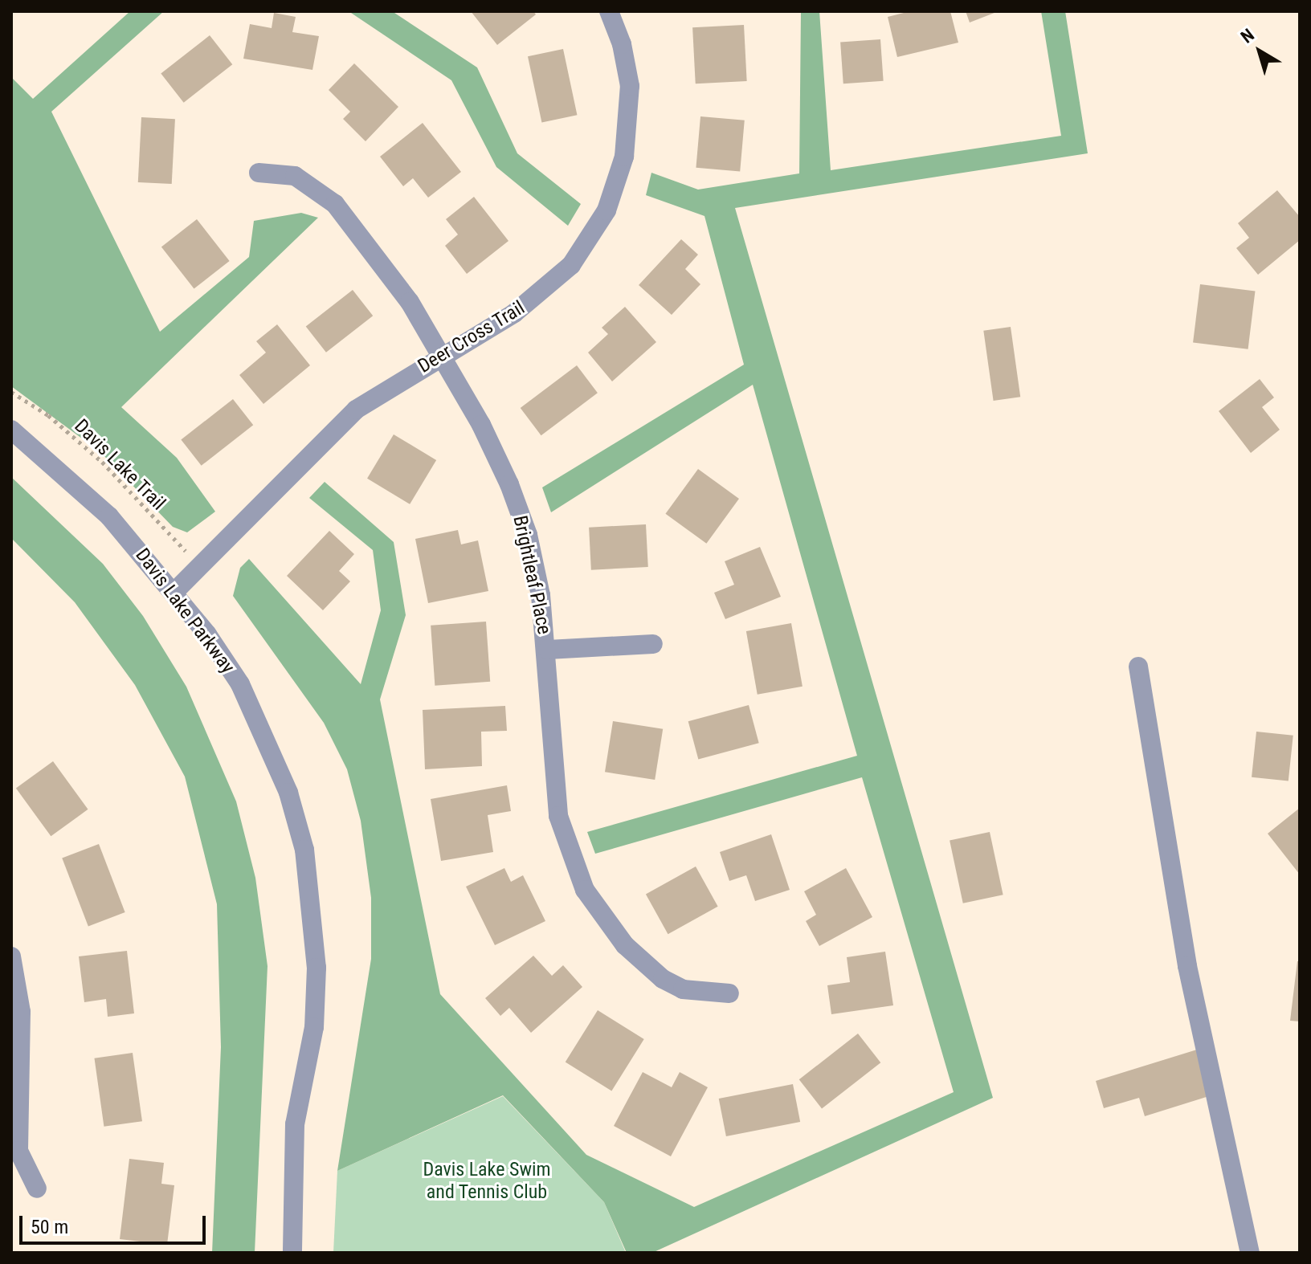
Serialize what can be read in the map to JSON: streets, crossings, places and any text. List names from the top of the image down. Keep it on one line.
{"streets":{"street":["Deer Cross Trail","Brightleaf Place","Davis Lake Parkway"],"path":["Davis Lake Trail"]},"crossings":[["Deer Cross Trail","Davis Lake Trail"],["Deer Cross Trail","Brightleaf Place"],["Deer Cross Trail","Davis Lake Parkway"]],"parks":["Davis Lake Swim and Tennis Club"],"scale_bar":"50 m","north":"top left"}
